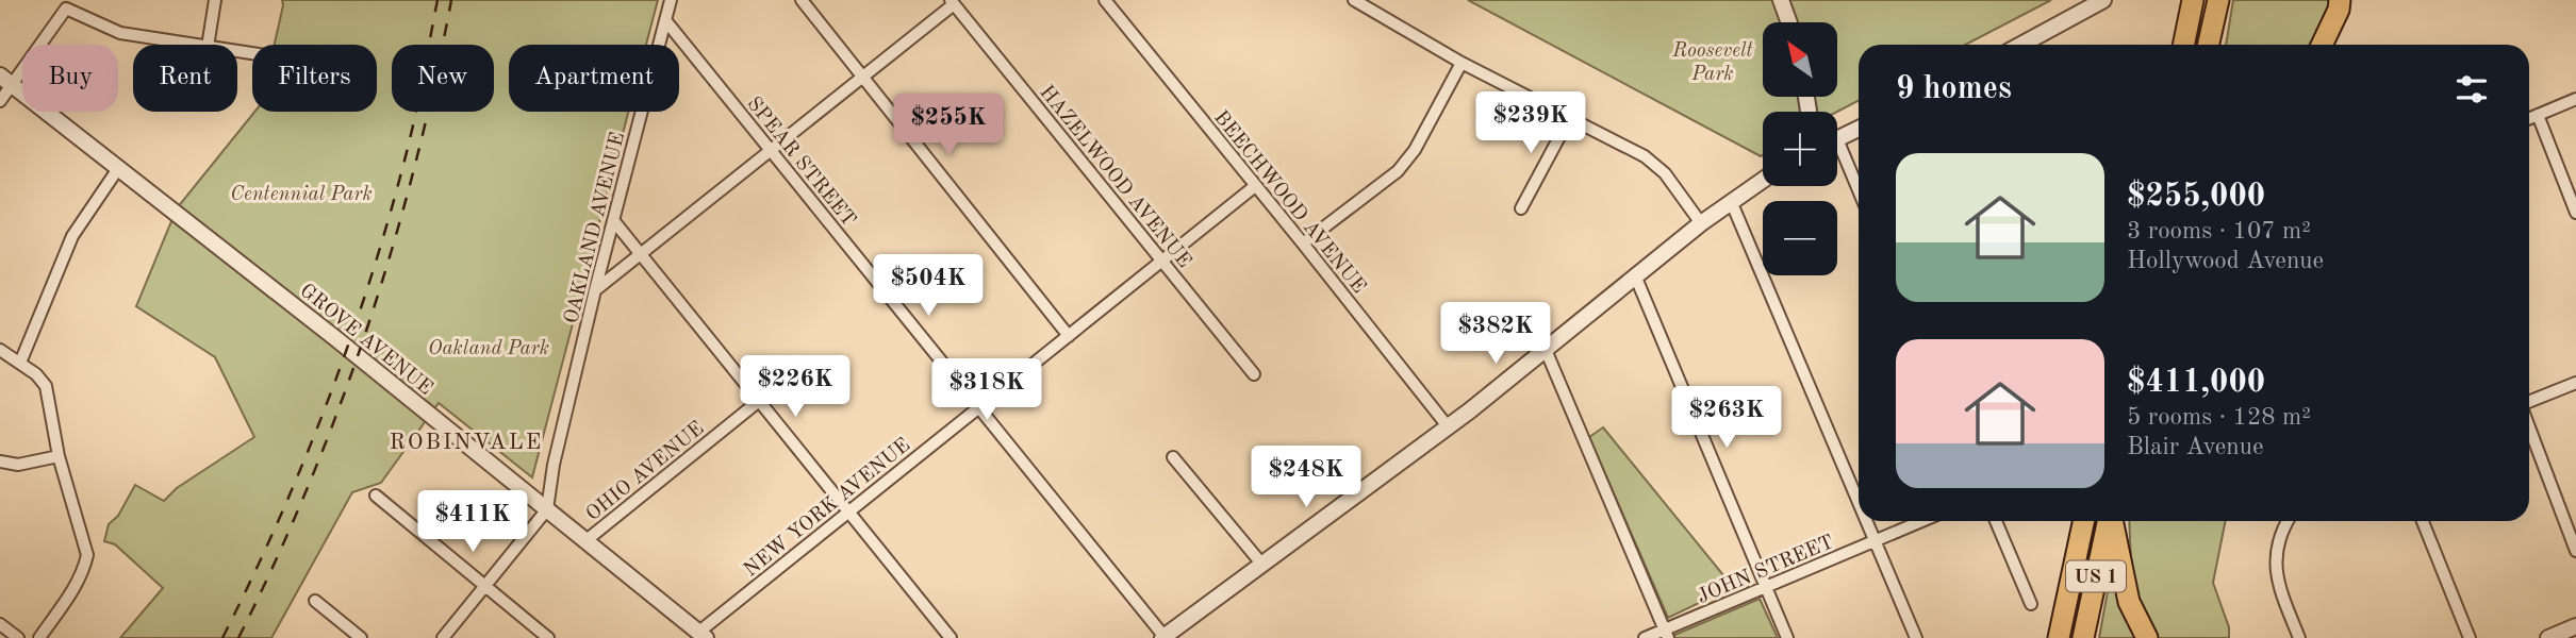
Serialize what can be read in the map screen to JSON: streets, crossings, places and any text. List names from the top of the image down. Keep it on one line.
{"streets":{"highway":["US 1"],"street":["SPEAR STREET","HAZELWOOD AVENUE","BEECHWOOD AVENUE","OAKLAND AVENUE","GROVE AVENUE","OHIO AVENUE","NEW YORK AVENUE","JOHN STREET"]},"crossings":[["SPEAR STREET","OAKLAND AVENUE"],["SPEAR STREET","NEW YORK AVENUE"],["HAZELWOOD AVENUE","NEW YORK AVENUE"],["BEECHWOOD AVENUE","NEW YORK AVENUE"],["OAKLAND AVENUE","GROVE AVENUE"],["GROVE AVENUE","OHIO AVENUE"],["GROVE AVENUE","NEW YORK AVENUE"]],"districts":["ROBINVALE"],"parks":["Roosevelt Park","Centennial Park","Oakland Park"],"north":"top left","page":{"map_buttons":["+","−"],"chip":["Buy","Rent","Filters","New","Apartment"],"heading":"9 homes","price":["$239K","$255K","$504K","$382K","$226K","$318K","$263K","$248K","$411K"],"list":[{"name":"$255,000","note":"3 rooms · 107 m² · Hollywood Avenue"},{"name":"$411,000","note":"5 rooms · 128 m² · Blair Avenue"}]}}
